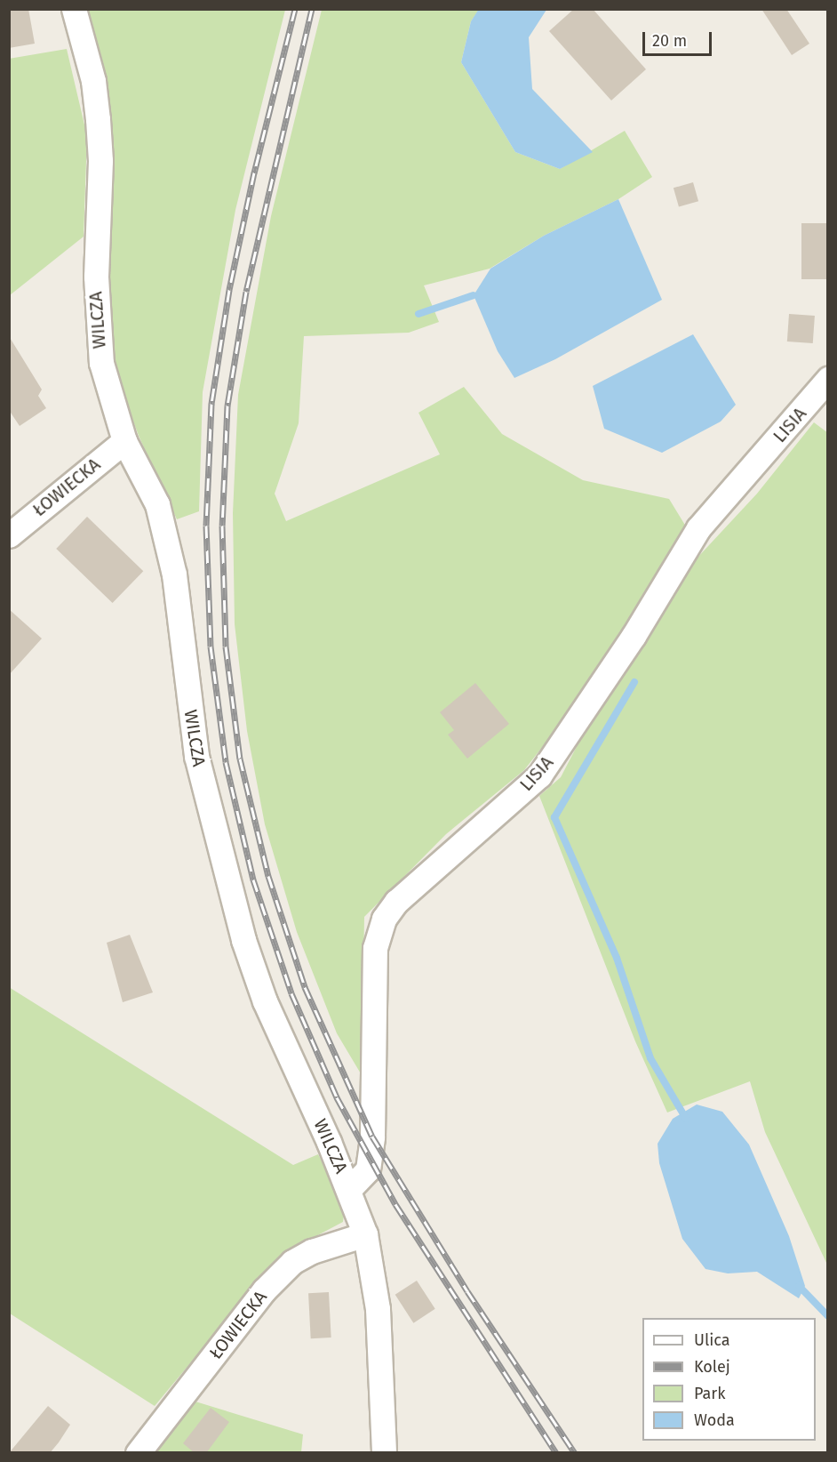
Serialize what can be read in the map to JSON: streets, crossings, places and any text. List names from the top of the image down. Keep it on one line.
{"streets":{"street":["WILCZA","LISIA","ŁOWIECKA"]},"crossings":[["WILCZA","LISIA"],["WILCZA","ŁOWIECKA"]],"legend":["Ulica","Kolej","Park","Woda"],"scale_bar":"20 m"}
